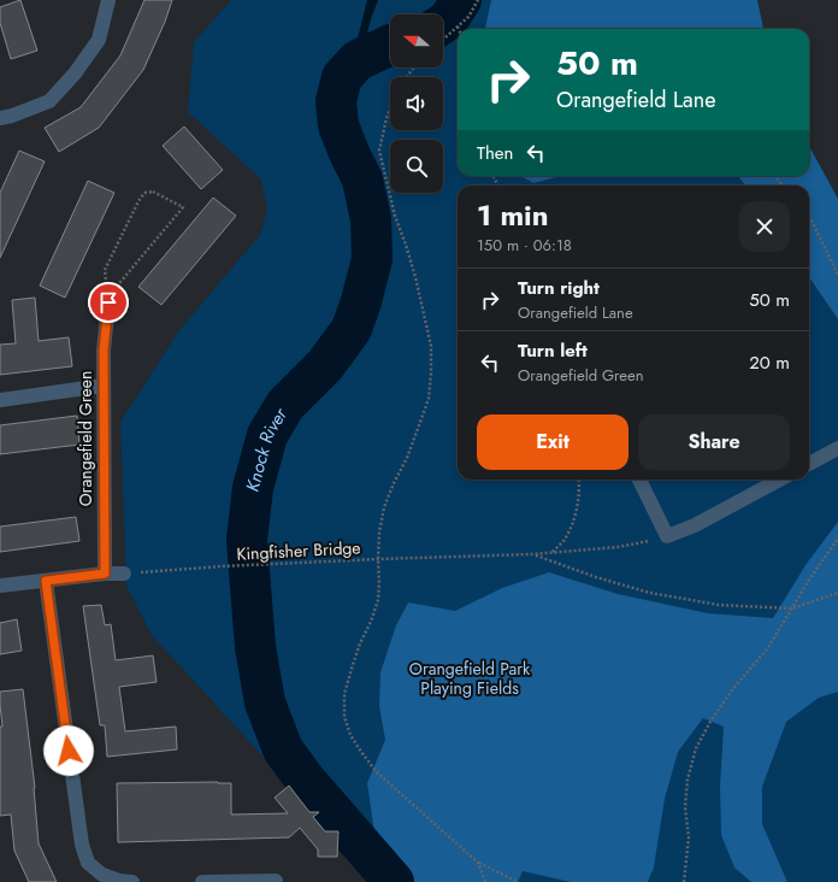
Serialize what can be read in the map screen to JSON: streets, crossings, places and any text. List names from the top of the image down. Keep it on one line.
{"streets":{"street":["Orangefield Green"],"path":["Kingfisher Bridge"]},"water":["Knock River"],"parks":["Orangefield Park Playing Fields"],"north":"left","page":{"turn":["50 m","Orangefield Lane"],"then":"Then","heading":["1 min","150 m · 06:18"],"list":[{"name":"Turn right","note":"Orangefield Lane","value":"50 m"},{"name":"Turn left","note":"Orangefield Green","value":"20 m"}],"buttons":["Exit","Share"]}}
